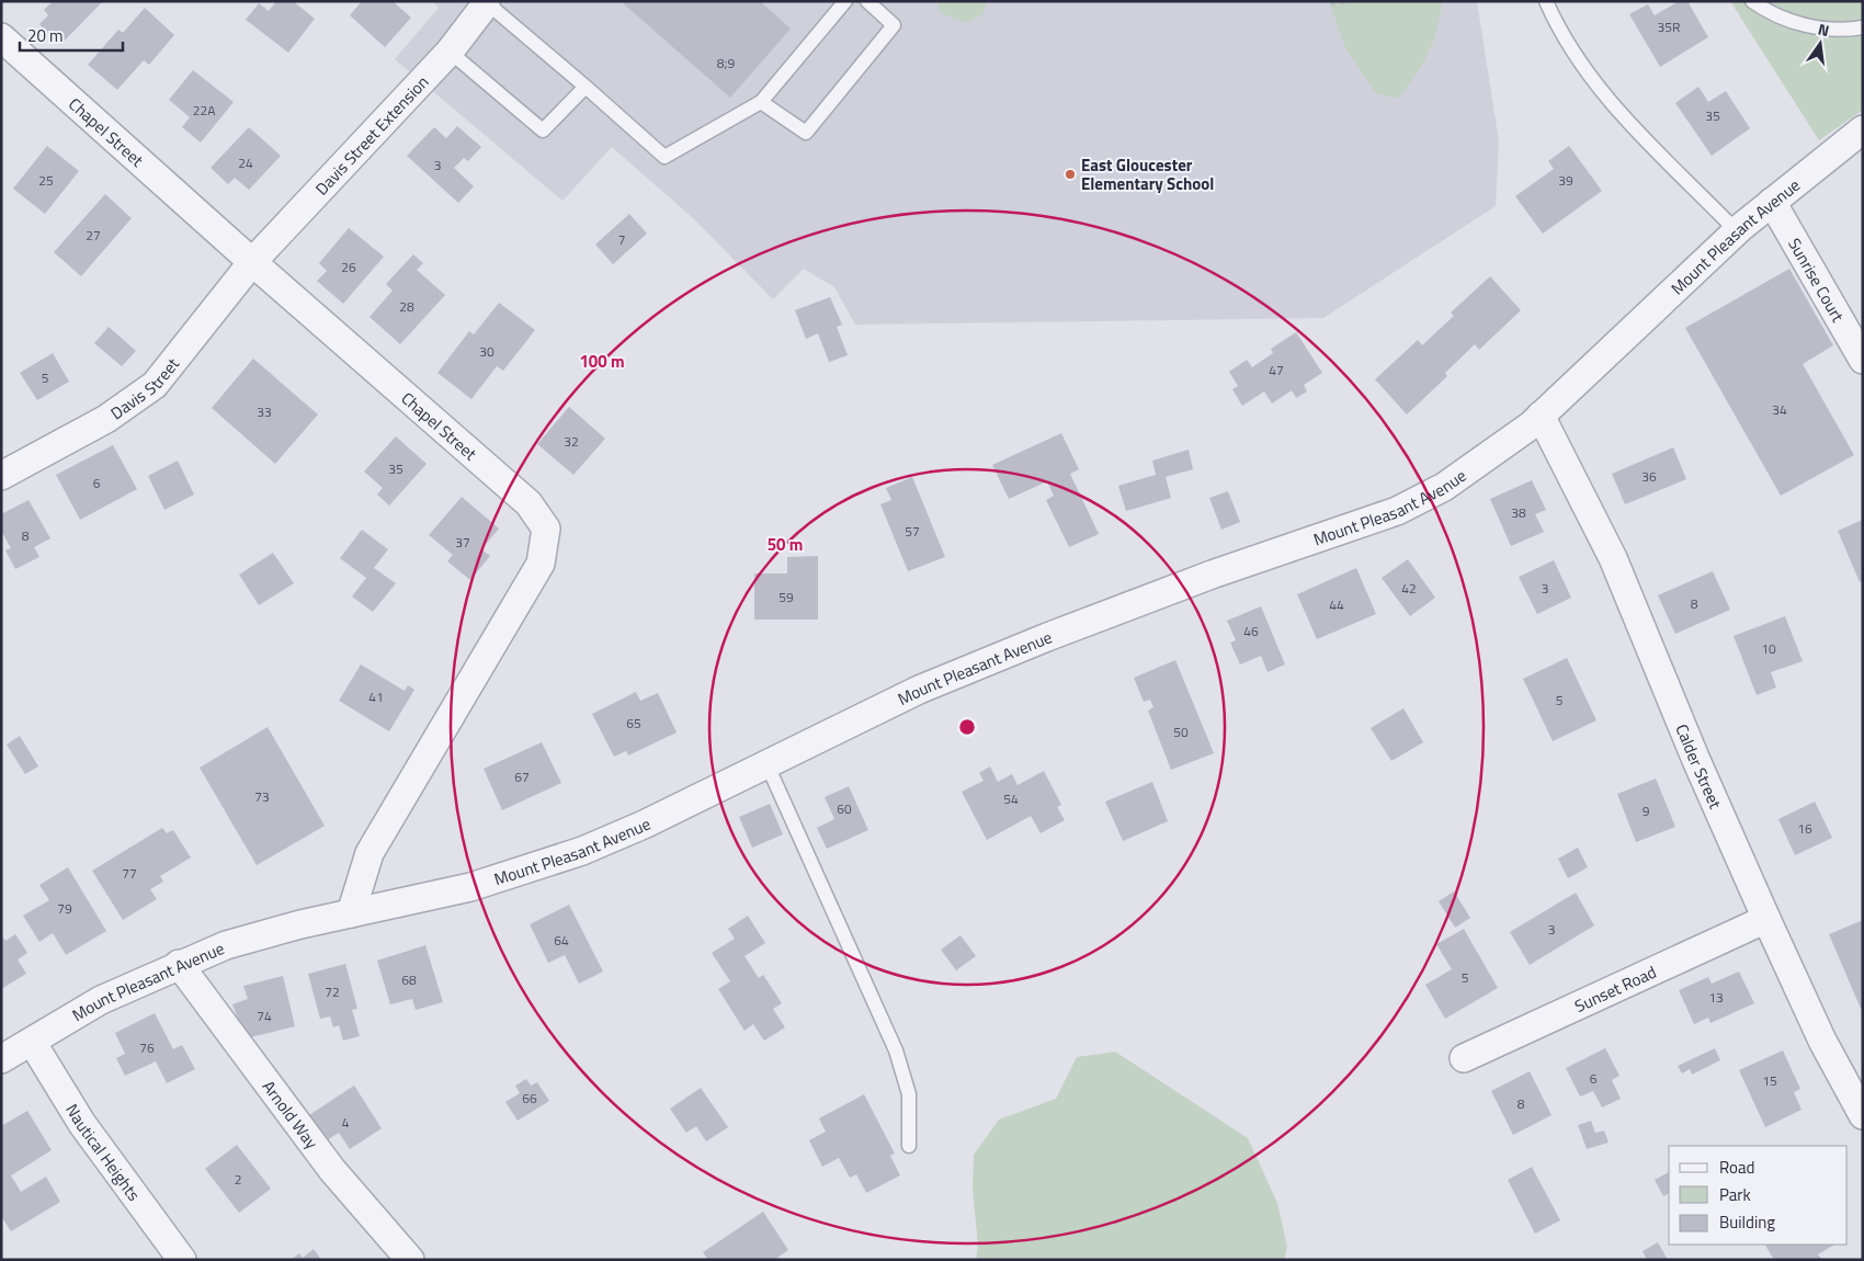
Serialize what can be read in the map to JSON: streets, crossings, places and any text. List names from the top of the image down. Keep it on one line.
{"streets":{"street":["Chapel Street","Davis Street Extension","Mount Pleasant Avenue","Sunrise Court","Davis Street","Calder Street","Sunset Road","Arnold Way","Nautical Heights"]},"crossings":[["Chapel Street","Davis Street Extension"],["Chapel Street","Mount Pleasant Avenue"],["Chapel Street","Davis Street"],["Davis Street Extension","Davis Street"],["Mount Pleasant Avenue","Sunrise Court"],["Mount Pleasant Avenue","Calder Street"],["Mount Pleasant Avenue","Arnold Way"],["Mount Pleasant Avenue","Nautical Heights"],["Calder Street","Sunset Road"]],"places":["East Gloucester Elementary School"],"house_numbers":["35R","8;9","22A","35","24","3","25","39","27","7","26","28","30","47","5","34","33","32","35","36","6","38","57","8","37","42","3","59","8","44","46","10","41","5","65","50","67","73","54","60","9","16","77","79","3","64","5","68","72","13","74","76","6","15","66","8","4","2"],"legend":["Road","Park","Building"],"scale_bar":"20 m","north":"top","rings":["100 m","50 m"]}
